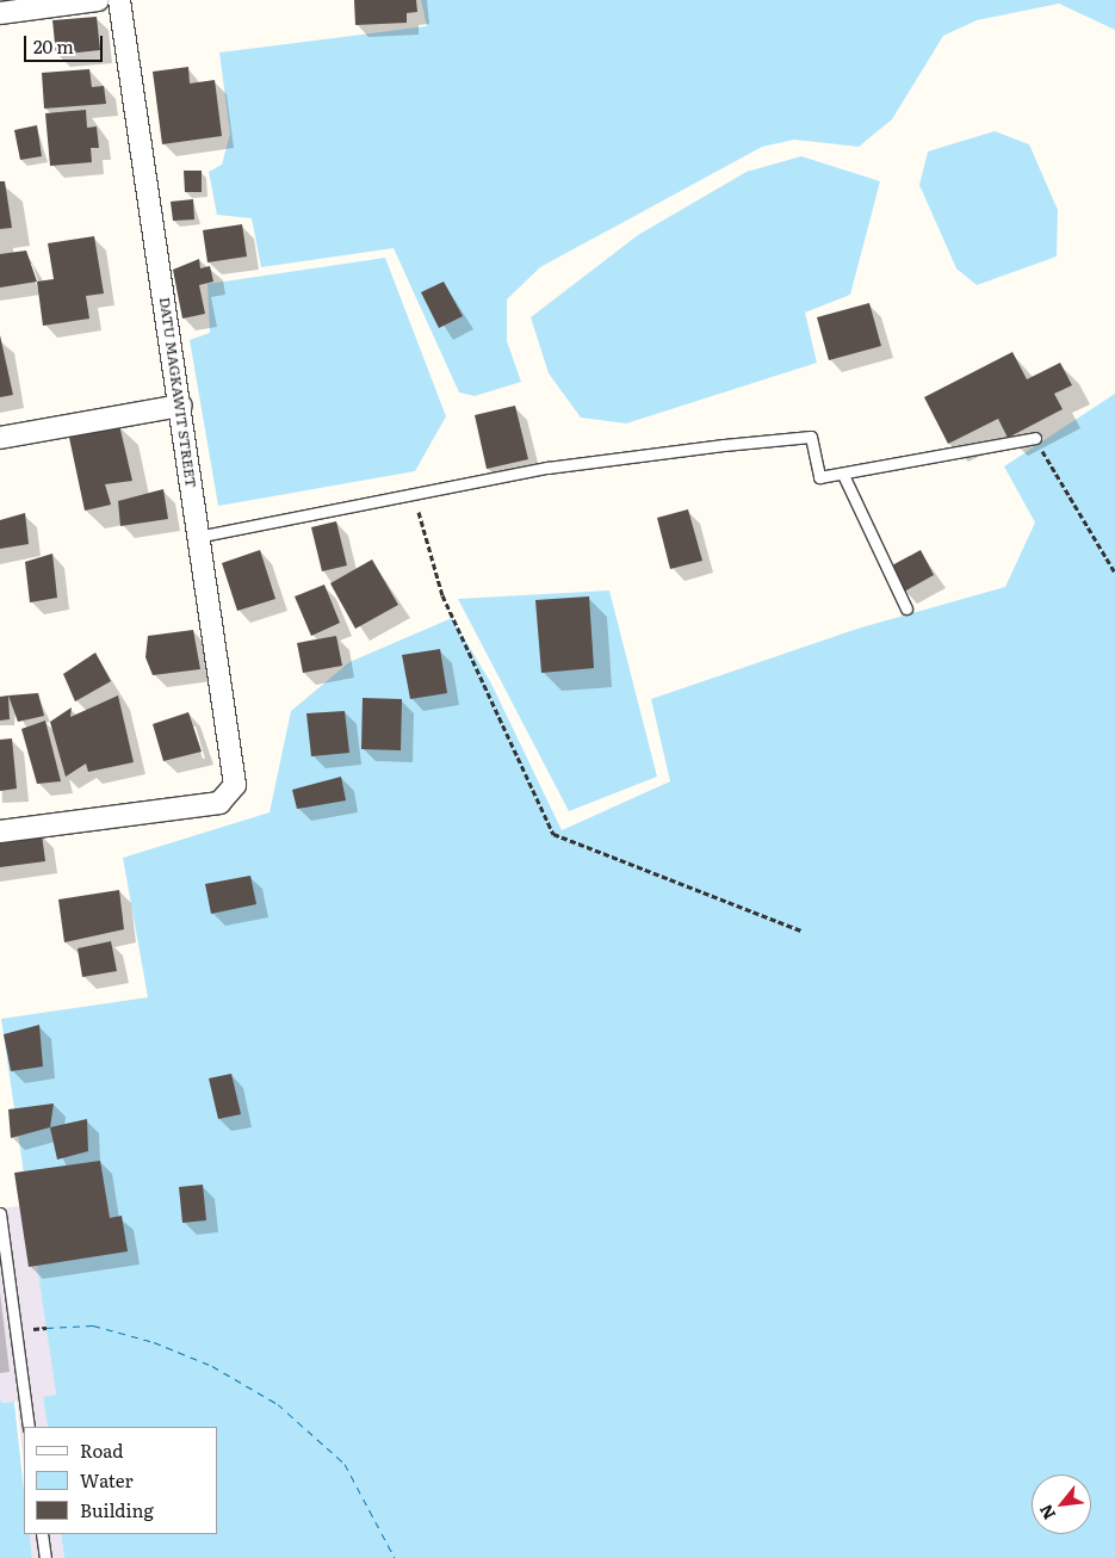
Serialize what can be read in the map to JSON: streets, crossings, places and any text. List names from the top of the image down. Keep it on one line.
{"streets":{"street":["DATU MAGKAWIT STREET"]},"legend":["Road","Water","Building"],"scale_bar":"20 m","north":"bottom left"}
